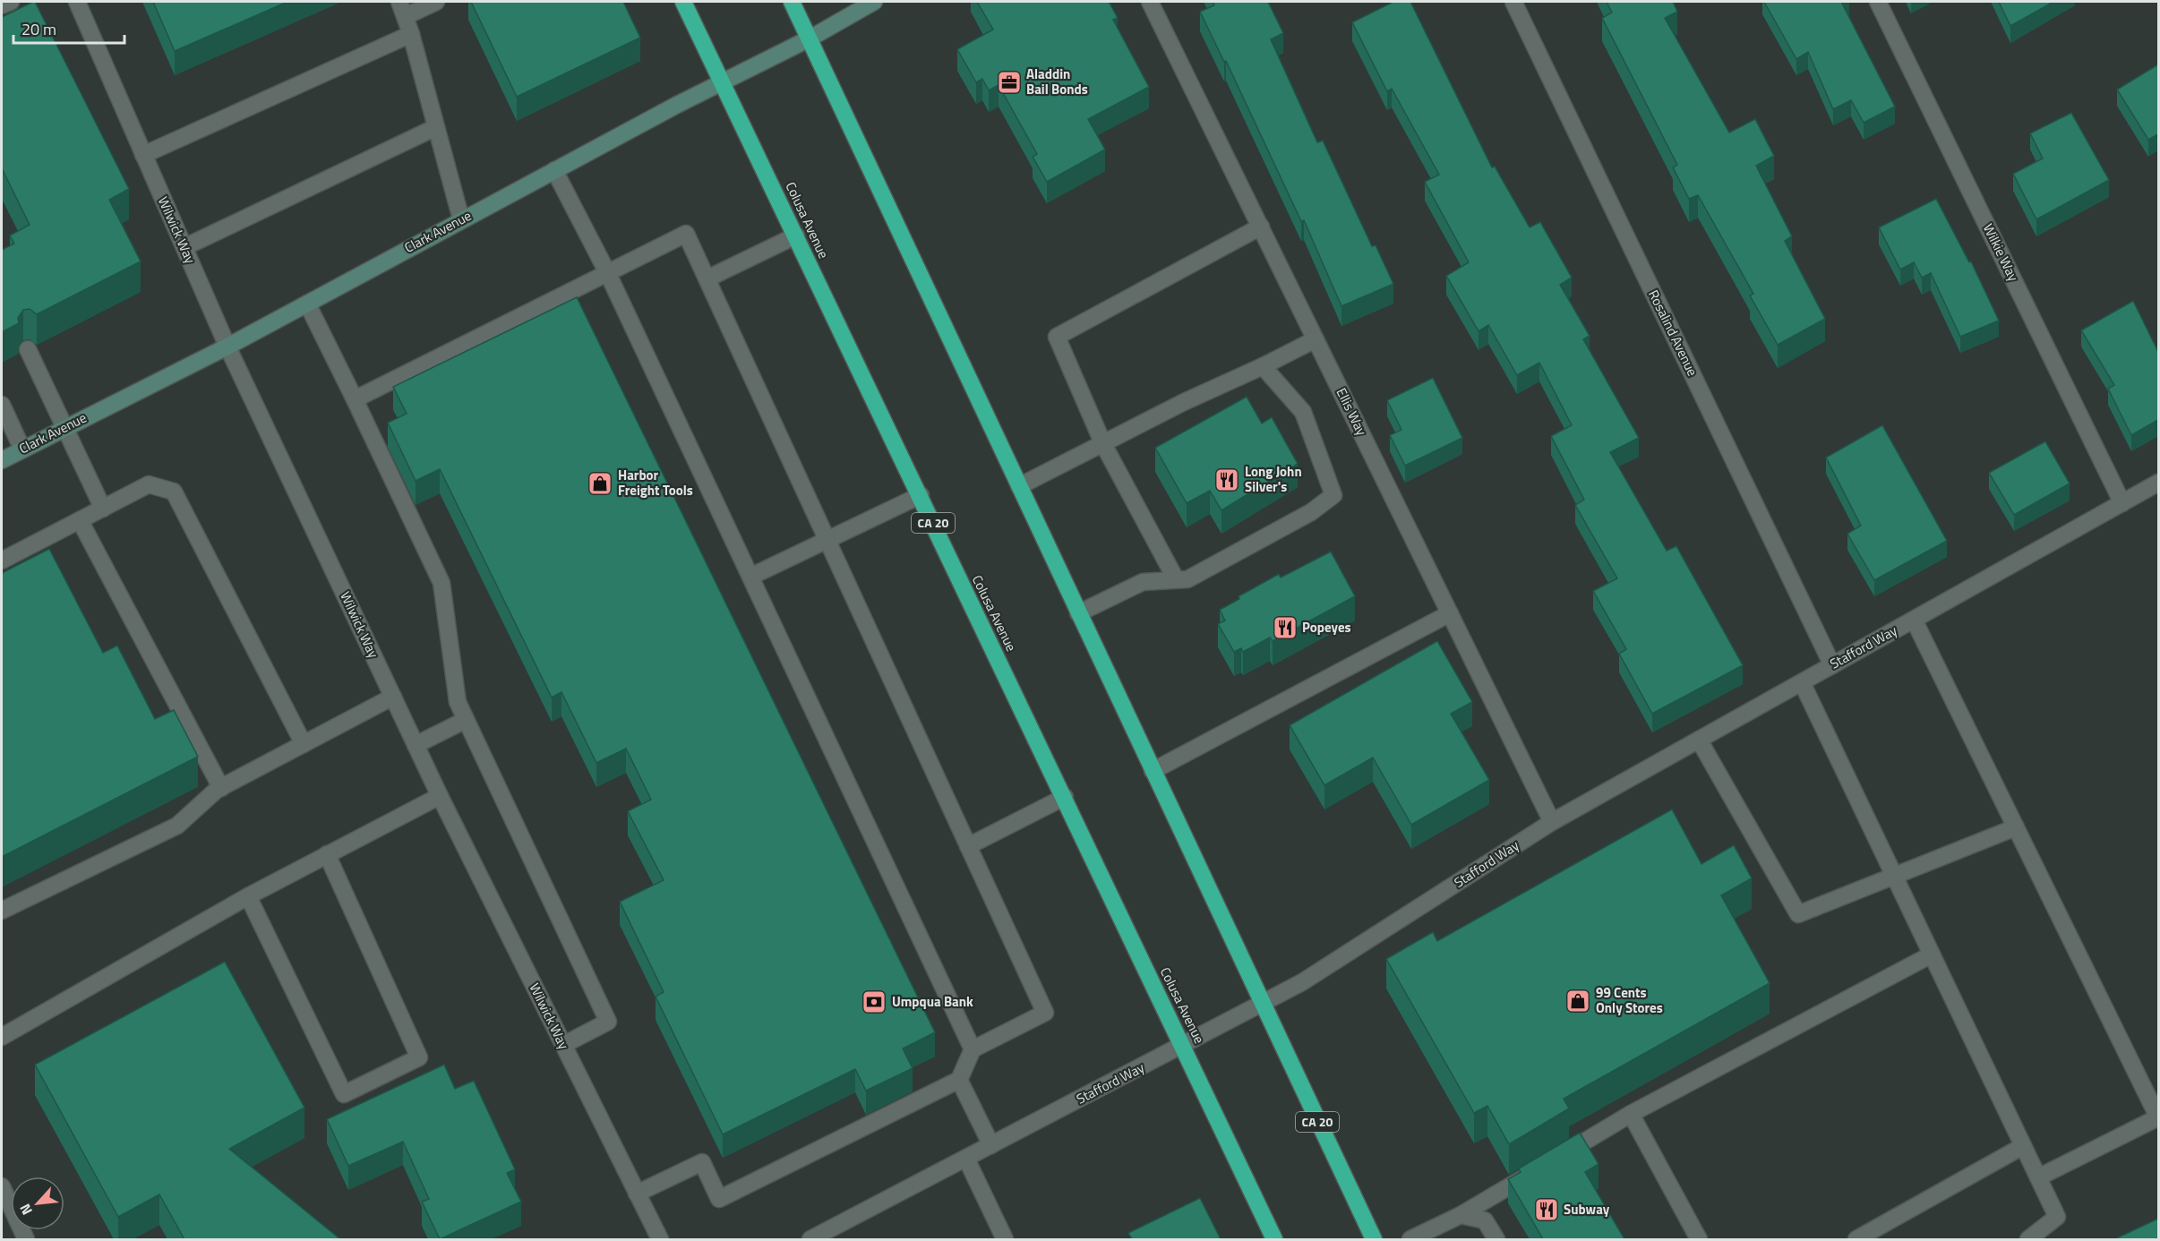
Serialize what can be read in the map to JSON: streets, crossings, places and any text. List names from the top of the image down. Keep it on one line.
{"streets":{"highway":["Colusa Avenue","CA 20"],"street":["Wilwick Way","Clark Avenue","Wilkie Way","Rosalind Avenue","Ellis Way","Stafford Way"]},"crossings":[["Colusa Avenue","Clark Avenue"],["Colusa Avenue","Stafford Way"],["Wilwick Way","Clark Avenue"],["Clark Avenue","CA 20"],["Wilkie Way","Stafford Way"],["Rosalind Avenue","Stafford Way"],["Ellis Way","Stafford Way"],["CA 20","Stafford Way"]],"places":{"office":["Aladdin Bail Bonds"],"restaurant":["Long John Silver's","Popeyes","Subway"],"shop":["Harbor Freight Tools","99 Cents Only Stores"],"bank":["Umpqua Bank"]},"scale_bar":"20 m","north":"bottom left"}
